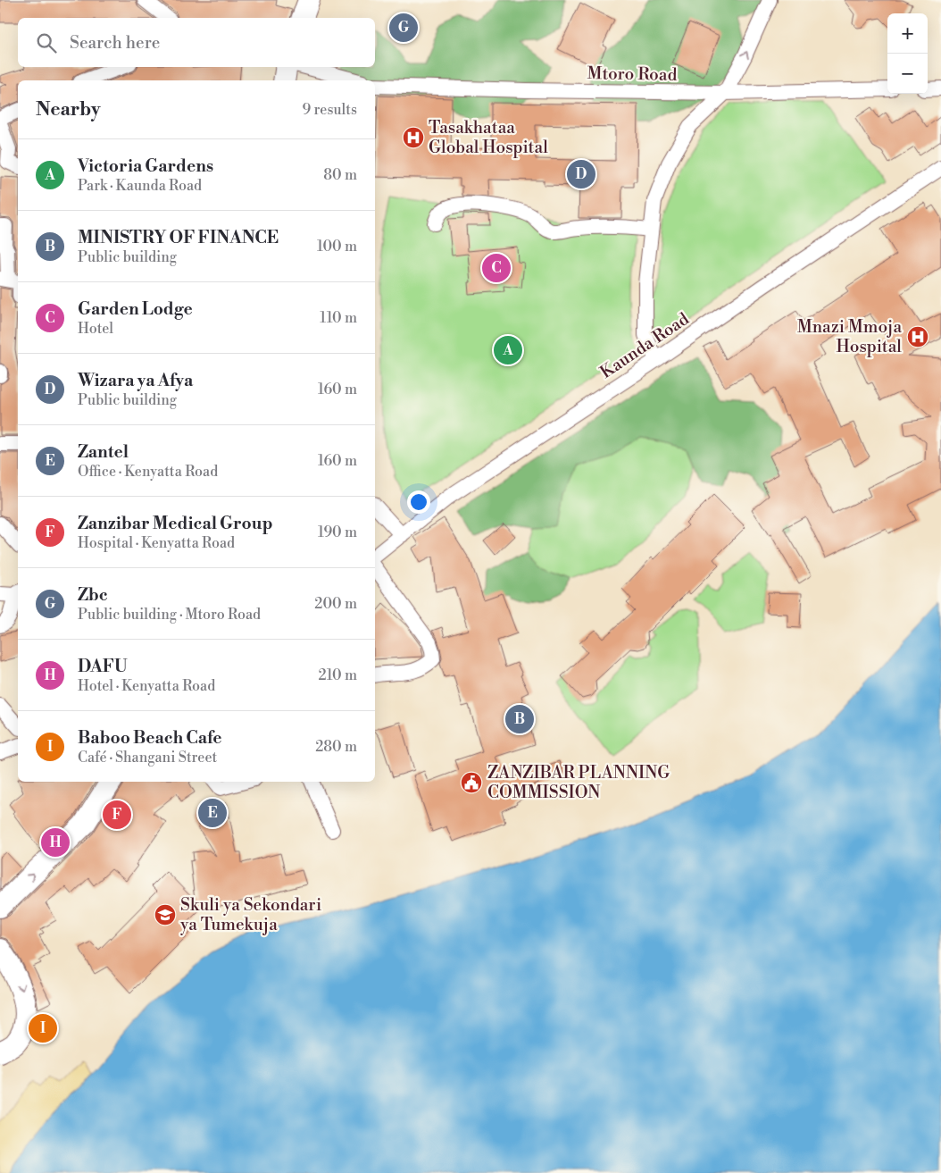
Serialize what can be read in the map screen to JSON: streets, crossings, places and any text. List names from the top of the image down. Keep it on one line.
{"streets":{"street":["Mtoro Road","Kaunda Road"]},"places":{"hospital":["Tasakhataa Global Hospital","Mnazi Mmoja Hospital"],"public building":["ZANZIBAR PLANNING COMMISSION"],"school or university":["Skuli ya Sekondari ya Tumekuja"]},"page":{"pins":["G","D","C","A","B","E","F","H","I"],"map_buttons":["+","−"],"search":"Search here","heading":["Nearby","9 results"],"list":[{"mark":"A","name":"Victoria Gardens","note":"Park · Kaunda Road","value":"80 m"},{"mark":"B","name":"MINISTRY OF FINANCE","note":"Public building","value":"100 m"},{"mark":"C","name":"Garden Lodge","note":"Hotel","value":"110 m"},{"mark":"D","name":"Wizara ya Afya","note":"Public building","value":"160 m"},{"mark":"E","name":"Zantel","note":"Office · Kenyatta Road","value":"160 m"},{"mark":"F","name":"Zanzibar Medical Group","note":"Hospital · Kenyatta Road","value":"190 m"},{"mark":"G","name":"Zbc","note":"Public building · Mtoro Road","value":"200 m"},{"mark":"H","name":"DAFU","note":"Hotel · Kenyatta Road","value":"210 m"},{"mark":"I","name":"Baboo Beach Cafe","note":"Café · Shangani Street","value":"280 m"}]}}
